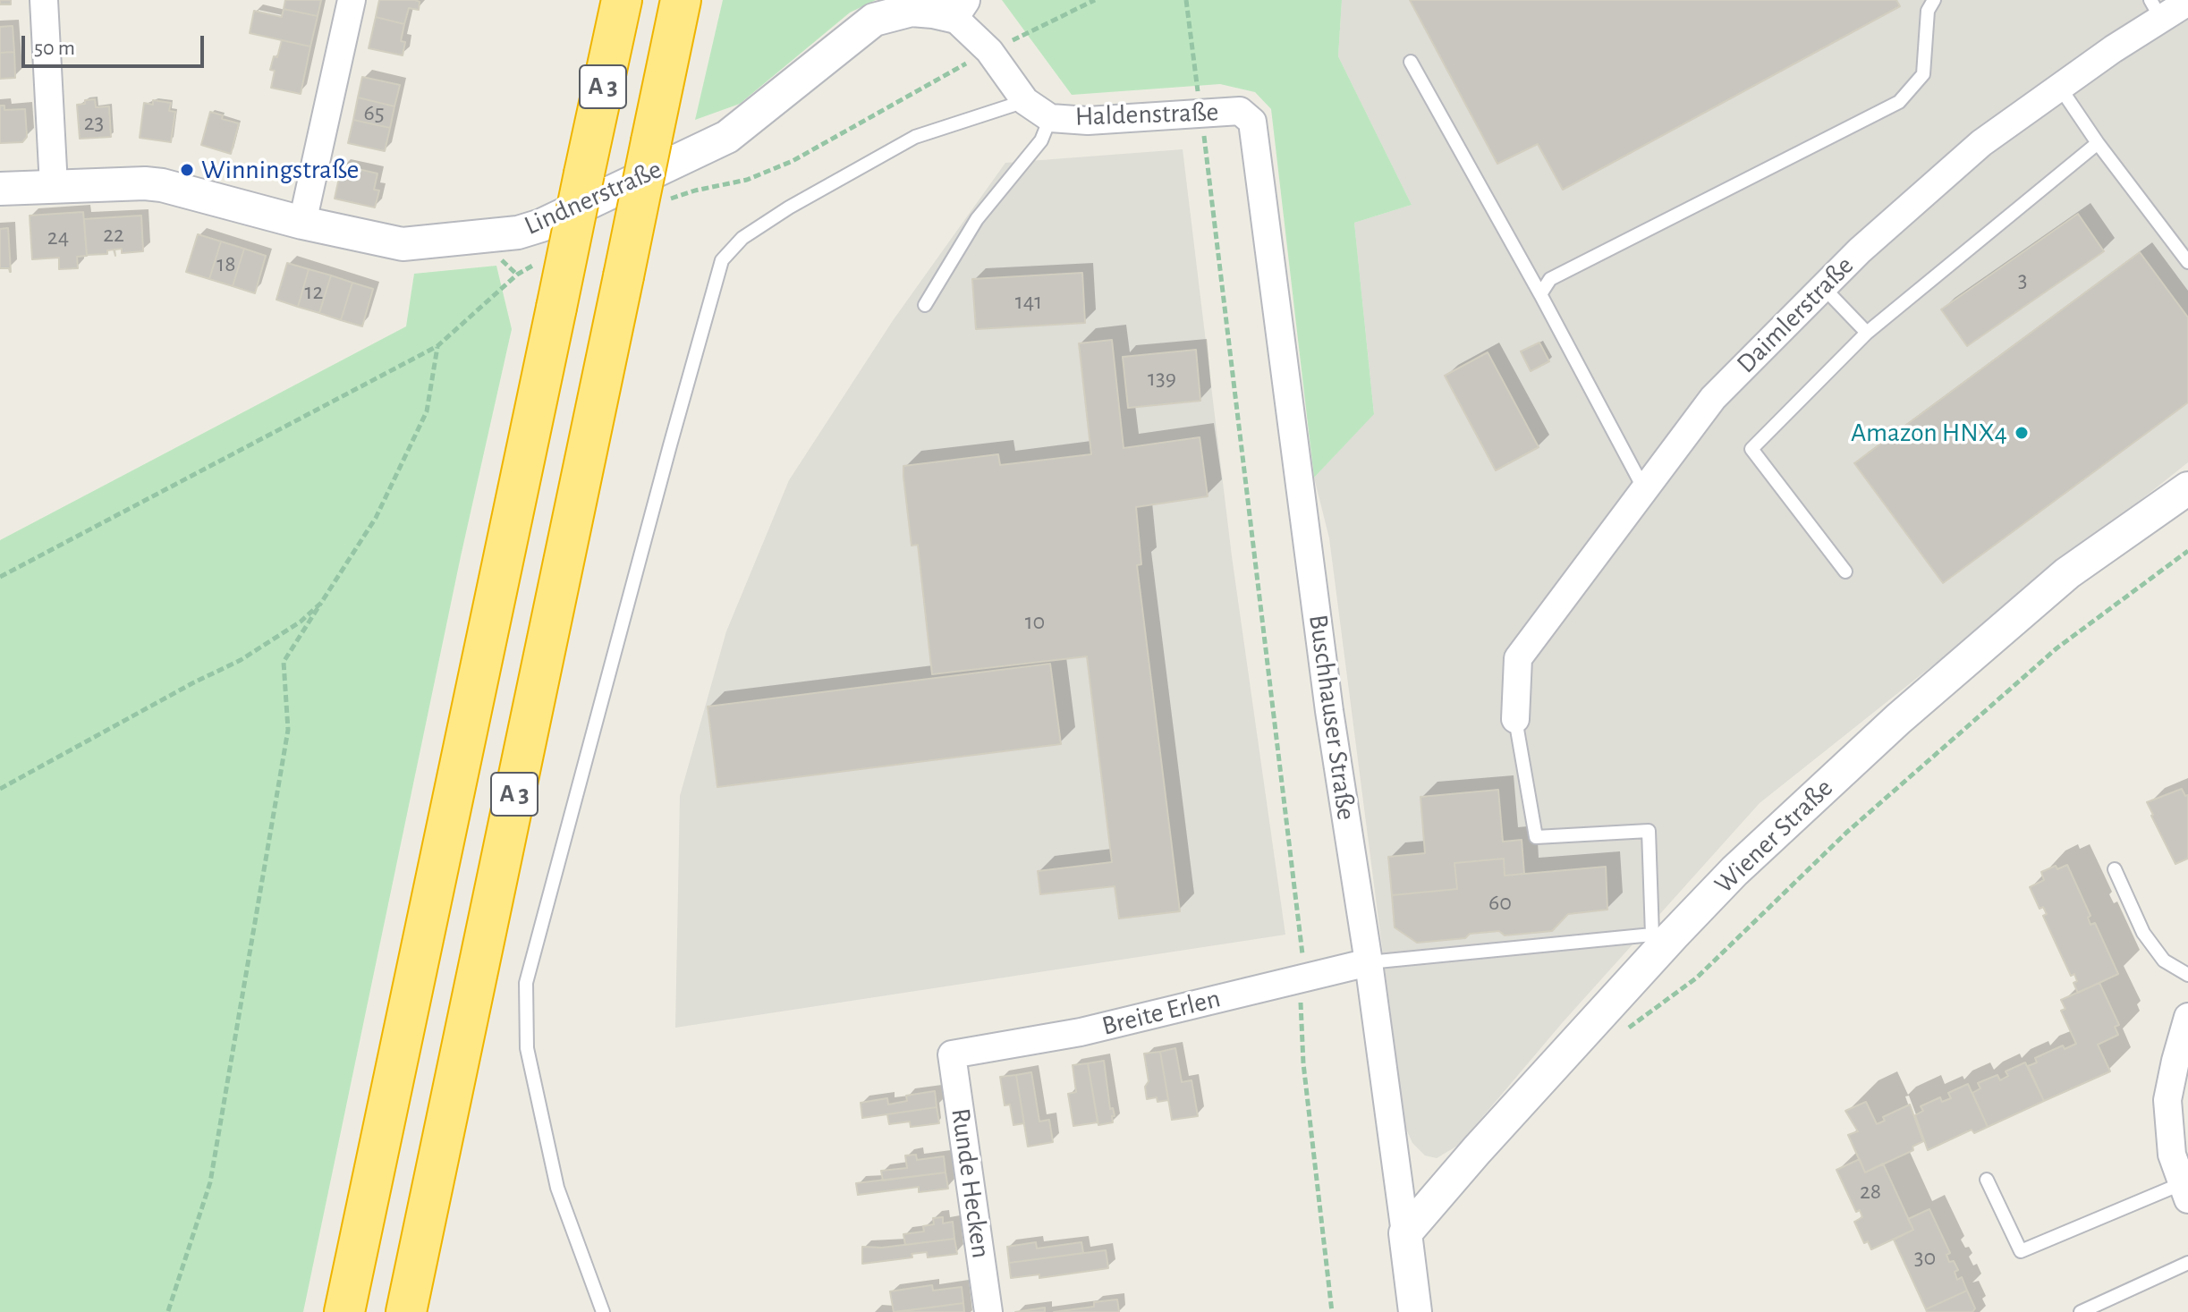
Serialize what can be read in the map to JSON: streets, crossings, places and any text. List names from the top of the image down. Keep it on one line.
{"streets":{"highway":["A 3"],"street":["Haldenstraße","Lindnerstraße","Daimlerstraße","Buschhauser Straße","Wiener Straße","Breite Erlen","Runde Hecken"]},"crossings":[["Haldenstraße","Lindnerstraße"],["Haldenstraße","Buschhauser Straße"],["Buschhauser Straße","Wiener Straße"],["Buschhauser Straße","Breite Erlen"],["Breite Erlen","Runde Hecken"]],"places":["Winningstraße","Amazon HNX4"],"house_numbers":["65","23","22","24","18","3","12","141","139","10","60","28","30"],"scale_bar":"50 m"}
